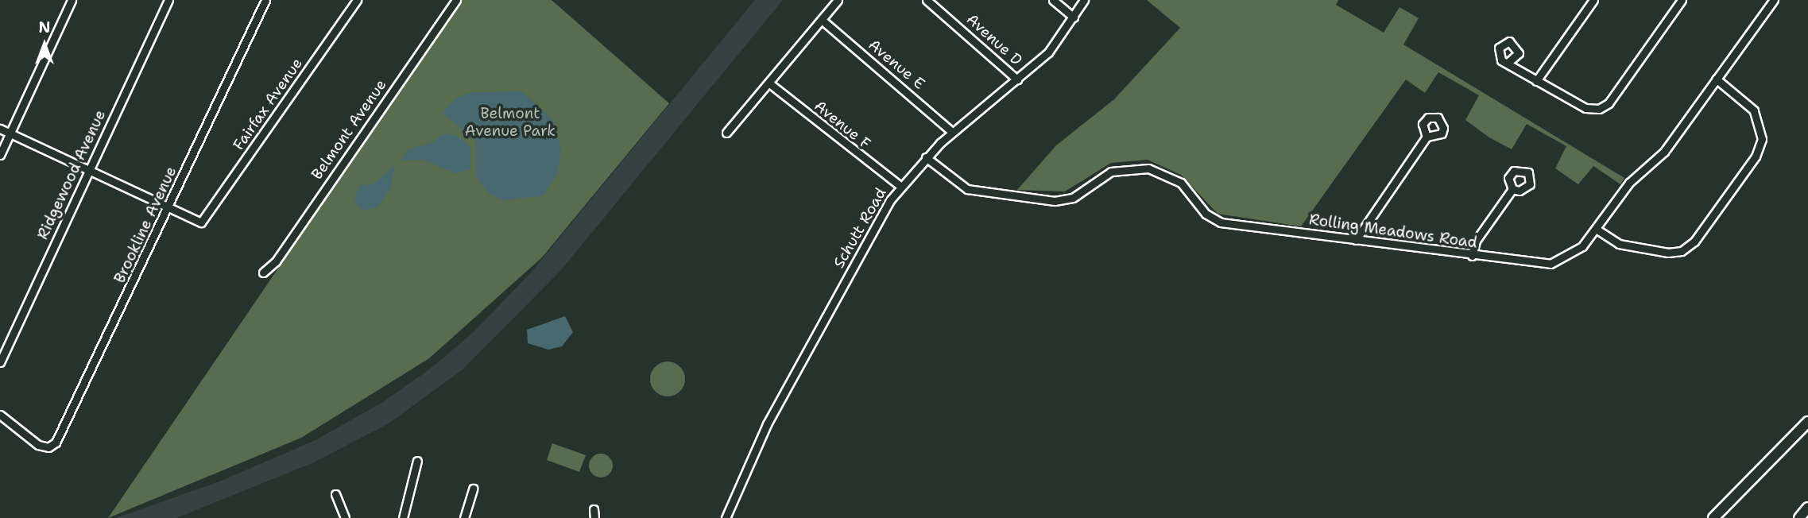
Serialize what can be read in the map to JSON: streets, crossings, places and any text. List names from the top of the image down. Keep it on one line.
{"streets":{"street":["Avenue D","Avenue E","Fairfax Avenue","Avenue F","Belmont Avenue","Ridgewood Avenue","Brookline Avenue","Schutt Road","Rolling Meadows Road"]},"crossings":[["Avenue D","Schutt Road"],["Avenue E","Schutt Road"],["Fairfax Avenue","Brookline Avenue"],["Avenue F","Schutt Road"],["Schutt Road","Rolling Meadows Road"]],"parks":["Belmont Avenue Park"],"north":"top"}
